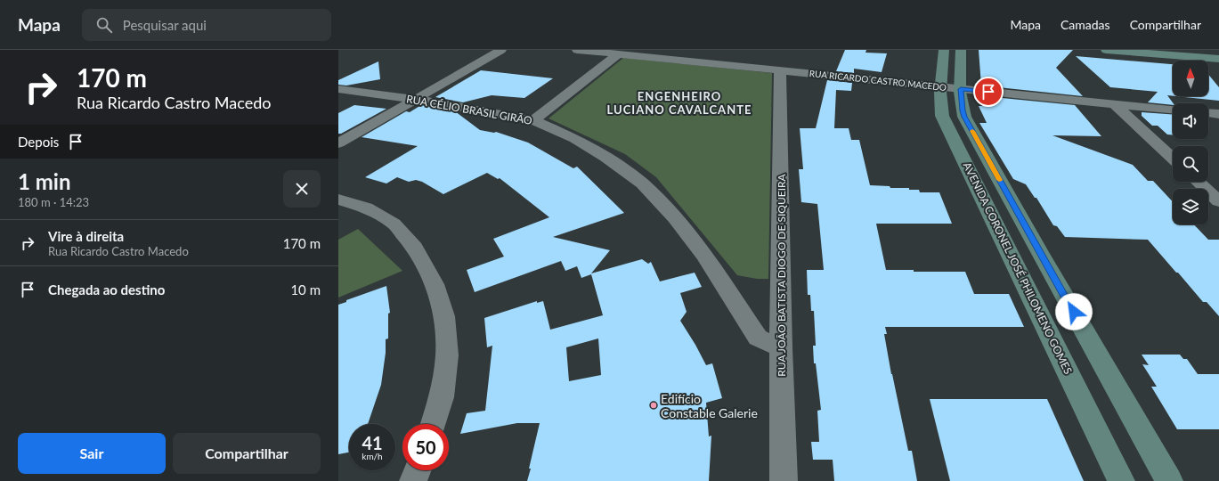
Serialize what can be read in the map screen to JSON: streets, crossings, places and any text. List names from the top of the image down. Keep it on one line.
{"streets":{"main road":["AVENIDA CORONEL JOSÉ PHILOMENO GOMES"],"street":["RUA RICARDO CASTRO MACEDO","RUA CÉLIO BRASIL GIRÃO","RUA JOÃO BATISTA DIOGO DE SIQUEIRA"]},"crossings":[["RUA RICARDO CASTRO MACEDO","AVENIDA CORONEL JOSÉ PHILOMENO GOMES"],["RUA RICARDO CASTRO MACEDO","RUA JOÃO BATISTA DIOGO DE SIQUEIRA"],["RUA CÉLIO BRASIL GIRÃO","RUA JOÃO BATISTA DIOGO DE SIQUEIRA"]],"districts":["ENGENHEIRO LUCIANO CAVALCANTE"],"places":["Edifício Constable Galerie"],"north":"top","page":{"header":"Mapa","search":"Pesquisar aqui","nav":["Mapa","Camadas","Compartilhar"],"turn":["170 m","Rua Ricardo Castro Macedo"],"then":"Depois","heading":["1 min","180 m · 14:23"],"list":[{"name":"Vire à direita","note":"Rua Ricardo Castro Macedo","value":"170 m"},{"name":"Chegada ao destino","value":"10 m"}],"speed":"41 km/h","limit":"50","buttons":["Sair","Compartilhar"]}}
